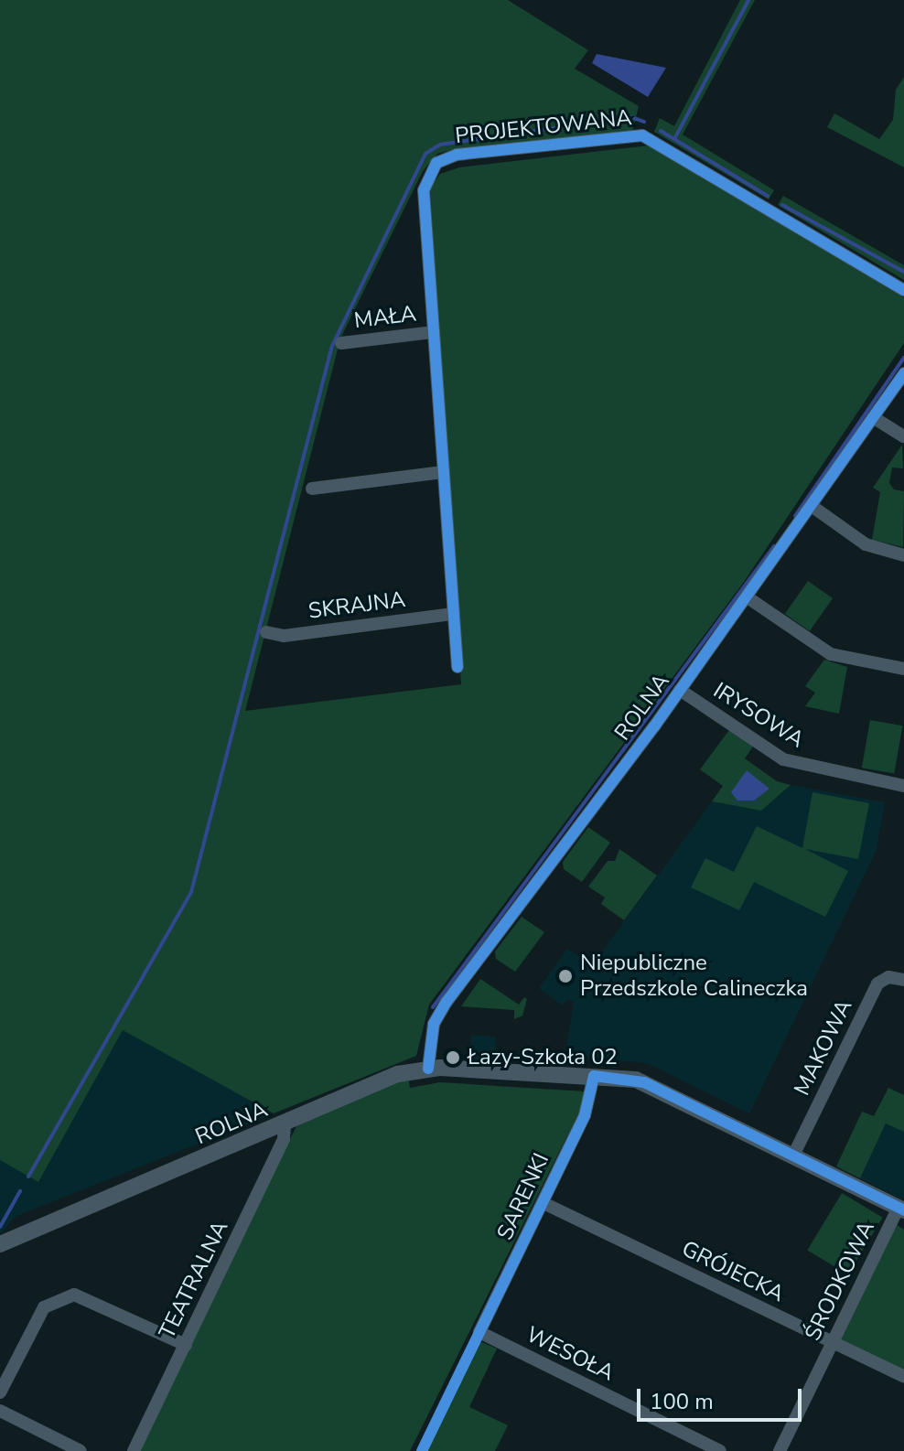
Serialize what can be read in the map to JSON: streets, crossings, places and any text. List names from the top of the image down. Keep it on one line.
{"streets":{"street":["PROJEKTOWANA","MAŁA","SKRAJNA","ROLNA","IRYSOWA","MAKOWA","SARENKI","GRÓJECKA","TEATRALNA","ŚRODKOWA","WESOŁA"]},"crossings":[["PROJEKTOWANA","MAŁA"],["PROJEKTOWANA","SKRAJNA"],["ROLNA","IRYSOWA"],["ROLNA","TEATRALNA"],["SARENKI","GRÓJECKA"],["SARENKI","WESOŁA"],["GRÓJECKA","ŚRODKOWA"]],"places":["Niepubliczne Przedszkole Calineczka","Łazy-Szkoła 02"],"scale_bar":"100 m"}
